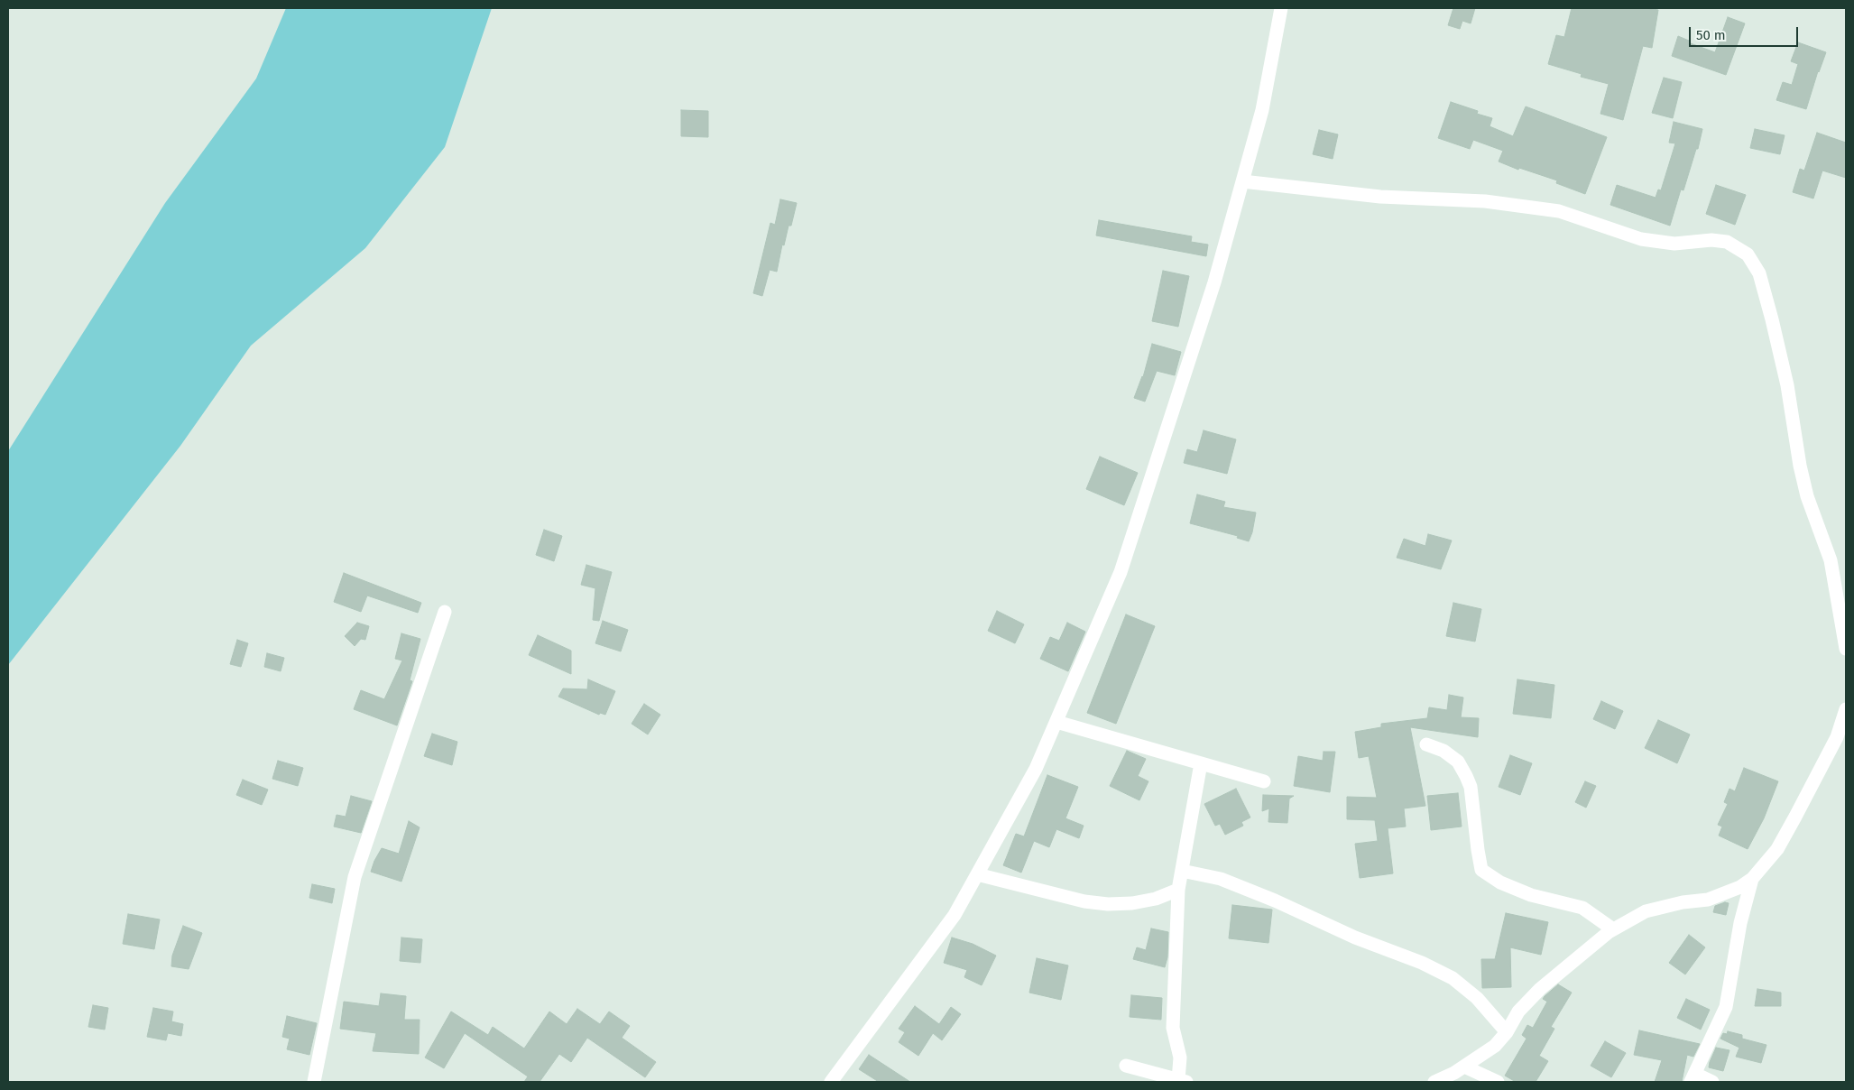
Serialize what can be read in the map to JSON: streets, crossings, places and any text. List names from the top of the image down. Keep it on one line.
{"scale_bar":"50 m"}
